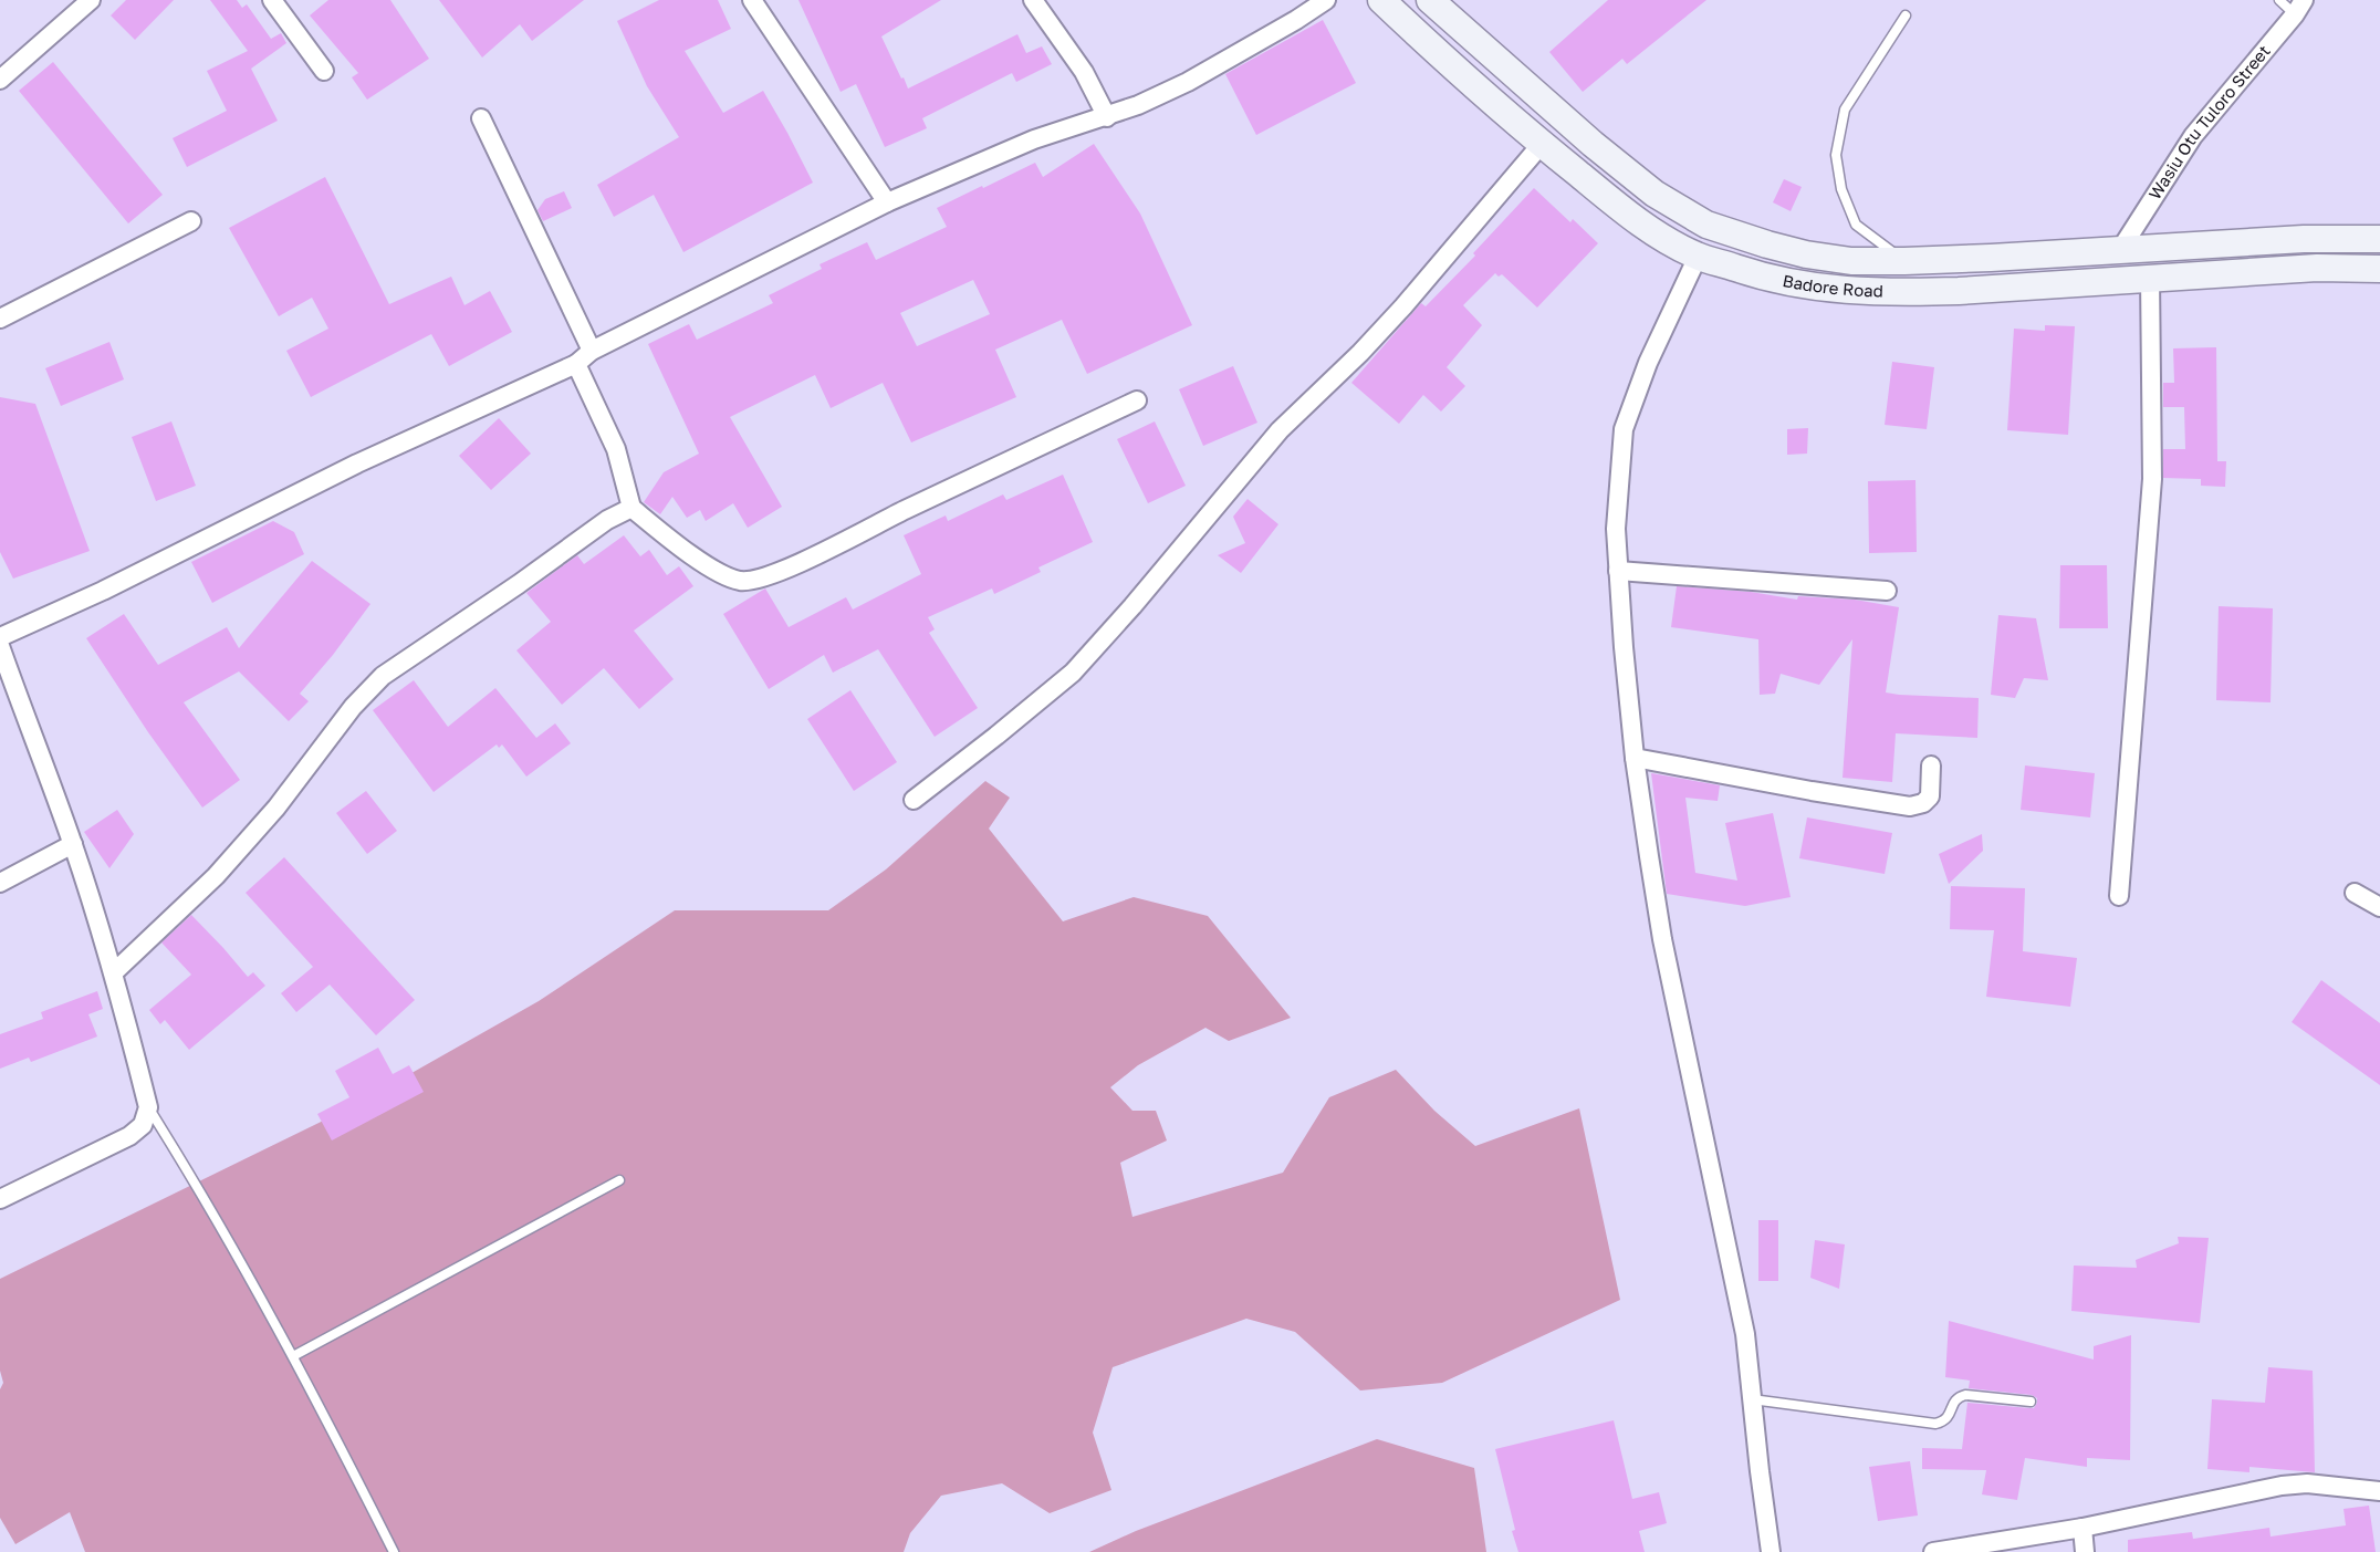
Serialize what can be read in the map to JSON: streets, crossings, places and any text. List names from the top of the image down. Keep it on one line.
{"streets":{"main road":["Badore Road"],"street":["Wasiu Otu Tuloro Street"]},"crossings":[["Wasiu Otu Tuloro Street","Badore Road"]]}
